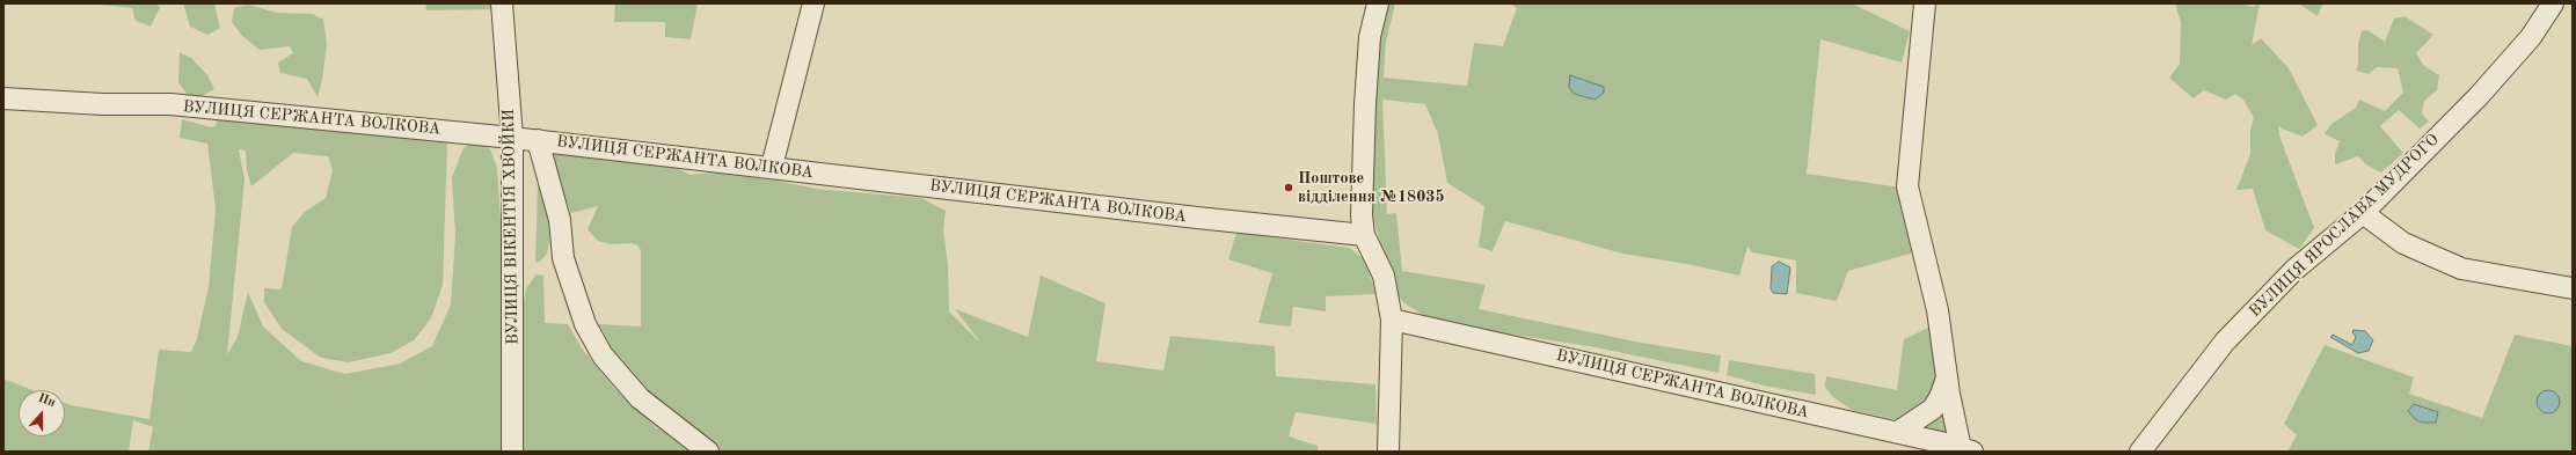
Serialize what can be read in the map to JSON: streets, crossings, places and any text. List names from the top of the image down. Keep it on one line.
{"streets":{"street":["ВУЛИЦЯ СЕРЖАНТА ВОЛКОВА","ВУЛИЦЯ ЯРОСЛАВА МУДРОГО","ВУЛИЦЯ ВІКЕНТІЯ ХВОЙКИ"]},"crossings":[["ВУЛИЦЯ СЕРЖАНТА ВОЛКОВА","ВУЛИЦЯ ВІКЕНТІЯ ХВОЙКИ"]],"places":["Поштове відділення №18035"],"north":"top"}
